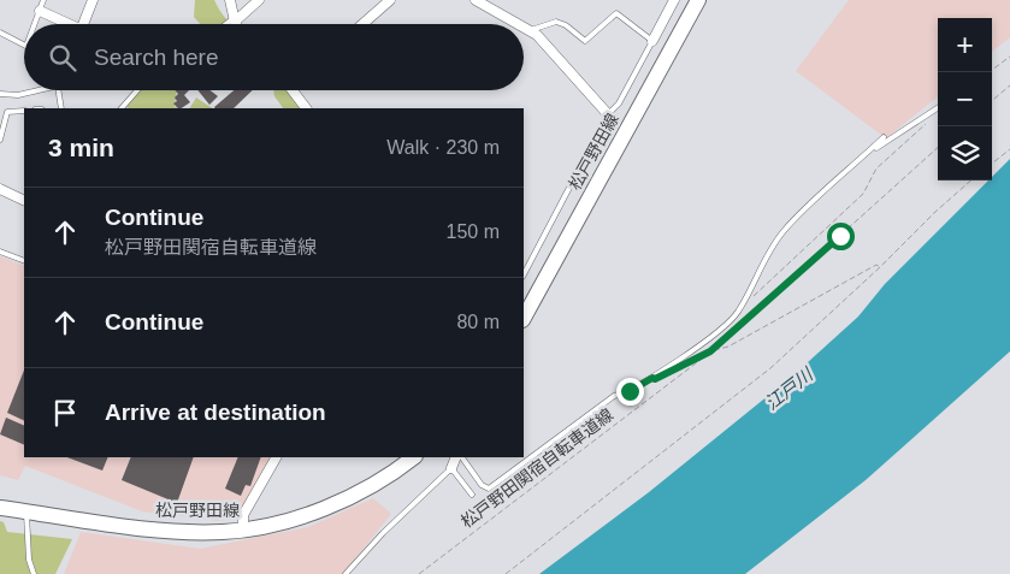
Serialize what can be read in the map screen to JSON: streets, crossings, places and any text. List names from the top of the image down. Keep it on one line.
{"streets":{"main road":["松戸野田線"],"path":["松戸野田関宿自転車道線"]},"water":["江戸川"],"page":{"map_buttons":["+","−"],"search":"Search here","heading":["3 min","Walk · 230 m"],"list":[["Continue","松戸野田関宿自転車道線","150 m"],["Continue","80 m"],"Arrive at destination"]}}
